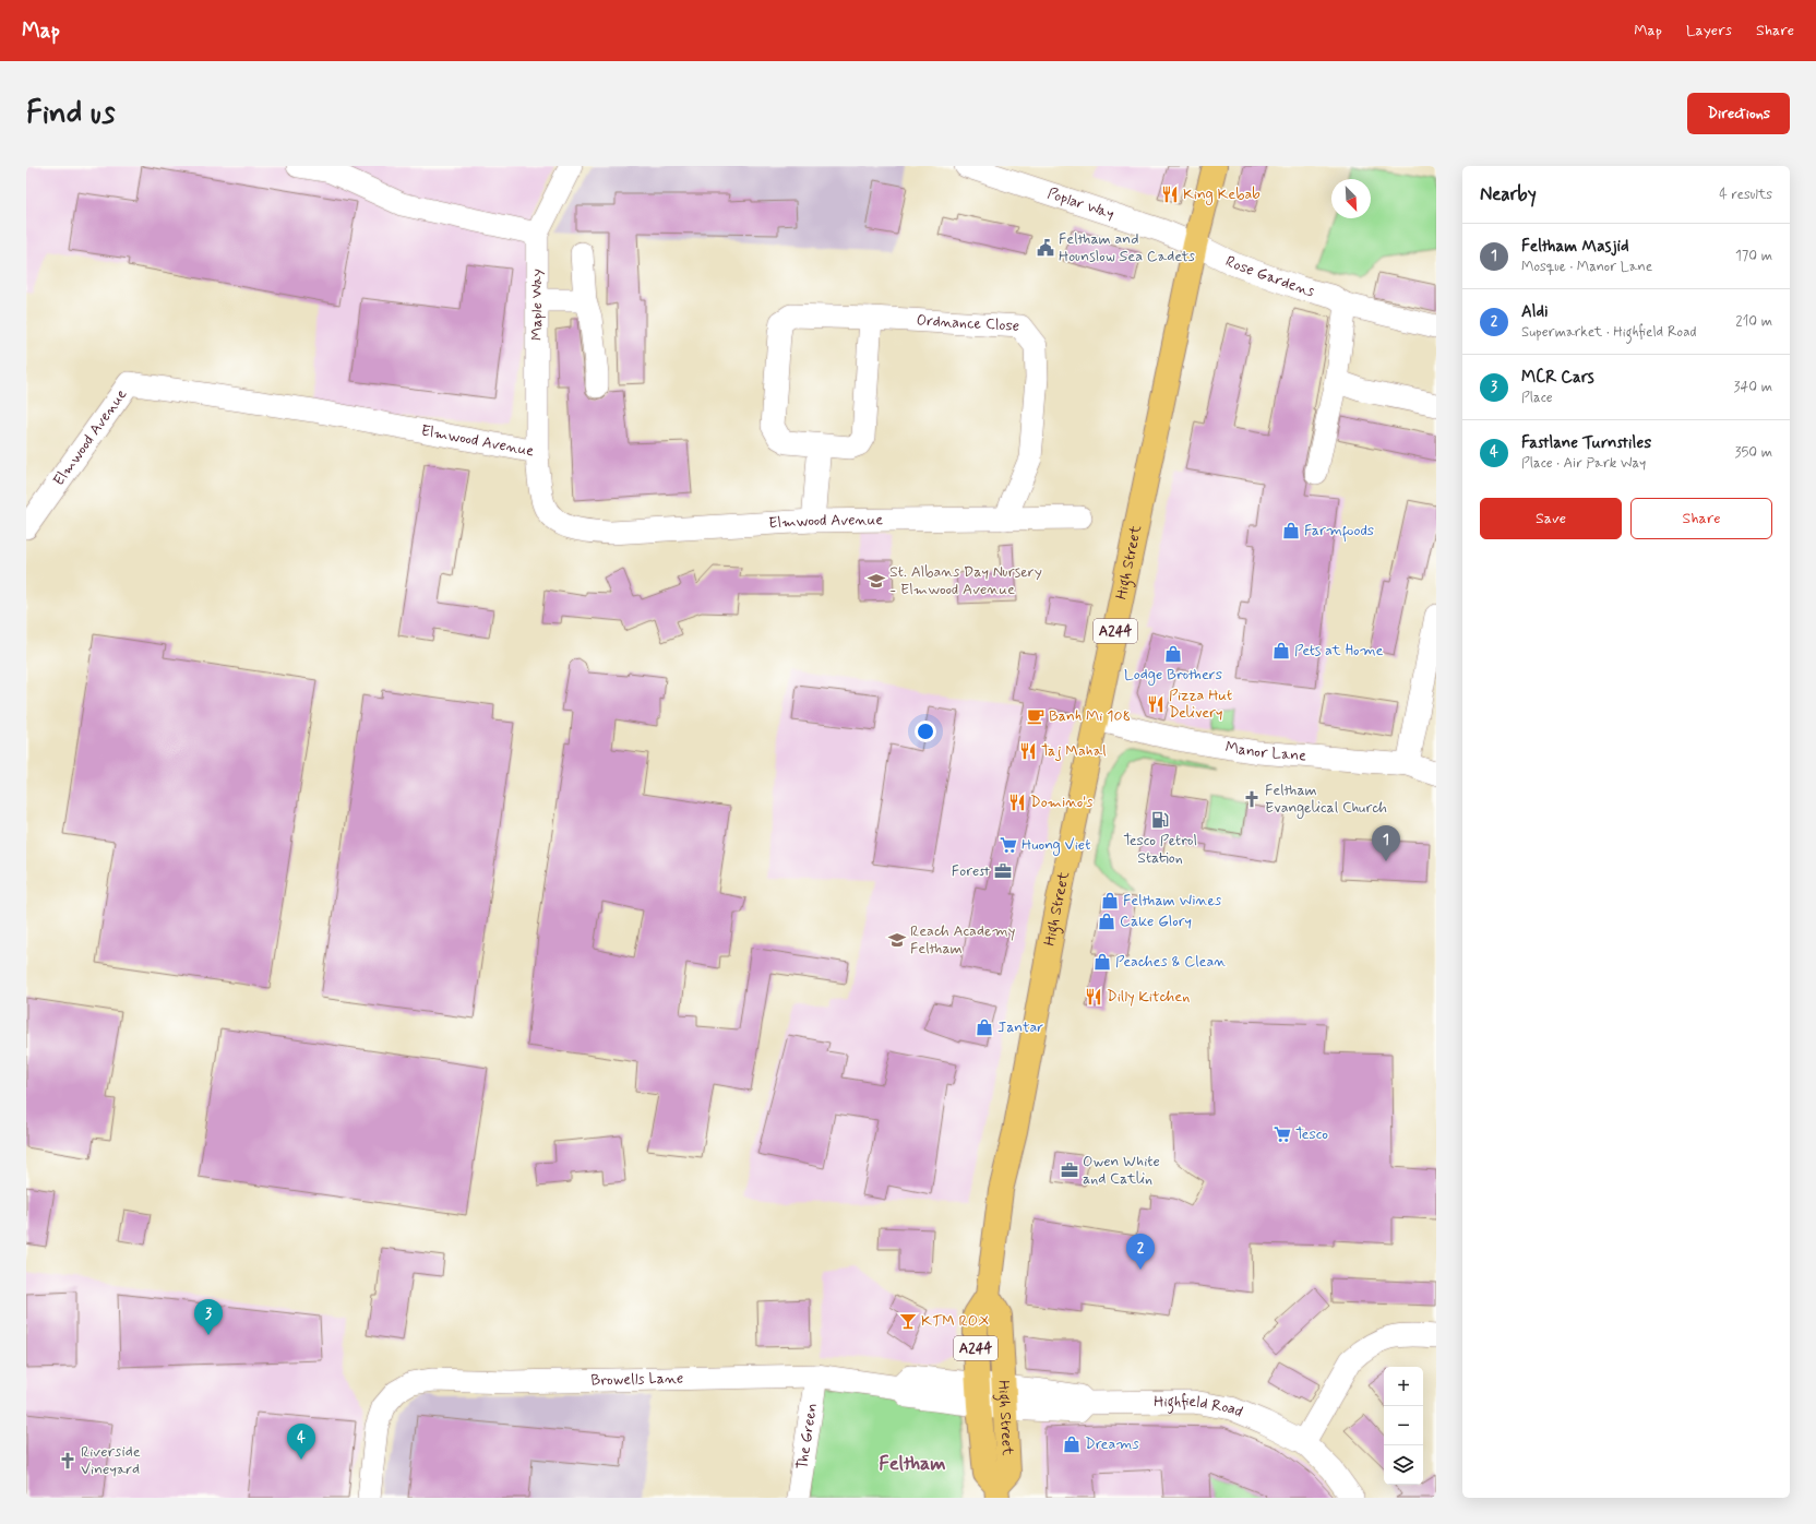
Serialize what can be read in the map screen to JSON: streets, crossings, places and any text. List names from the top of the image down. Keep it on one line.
{"streets":{"main road":["High Street","A244"],"street":["Poplar Way","Rose Gardens","Maple Way","Ordnance Close","Elmwood Avenue","Manor Lane","Browells Lane","Highfield Road","The Green"]},"crossings":[["Poplar Way","Rose Gardens"],["Poplar Way","High Street"],["Rose Gardens","High Street"],["Maple Way","Elmwood Avenue"],["Ordnance Close","Elmwood Avenue"],["High Street","Manor Lane"],["High Street","Browells Lane"],["High Street","Highfield Road"],["Browells Lane","Highfield Road"],["Browells Lane","The Green"]],"districts":["Feltham"],"places":{"restaurant":["King Kebab","Pizza Hut Delivery","Taj Mahal","Domino's","Dilly Kitchen"],"public building":["Feltham and Hounslow Sea Cadets"],"shop":["Farmfoods","Pets at Home","Lodge Brothers","Feltham Wines","Cake Glory","Peaches & Clean","Jantar","Dreams"],"school or university":["St. Albans Day Nursery - Elmwood Avenue","Reach Academy Feltham"],"cafe":["Banh Mi 108"],"church":["Feltham Evangelical Church","Riverside Vineyard"],"fuel station":["Tesco Petrol Station"],"supermarket":["Huong Viet","Tesco"],"office":["Forest","Owen White and Catlin"],"bar":["KTM ROX"]},"north":"bottom right","page":{"header":"Map","nav":["Map","Layers","Share"],"buttons":["Directions",["Save","Share"]],"title":"Find us","heading":["Nearby","4 results"],"list":[{"mark":"1","name":"Feltham Masjid","note":"Mosque · Manor Lane","value":"170 m"},{"mark":"2","name":"Aldi","note":"Supermarket · Highfield Road","value":"210 m"},{"mark":"3","name":"MCR Cars","note":"Place","value":"340 m"},{"mark":"4","name":"Fastlane Turnstiles","note":"Place · Air Park Way","value":"350 m"}],"pins":["1","2","3","4"],"map_buttons":["+","−"]}}
